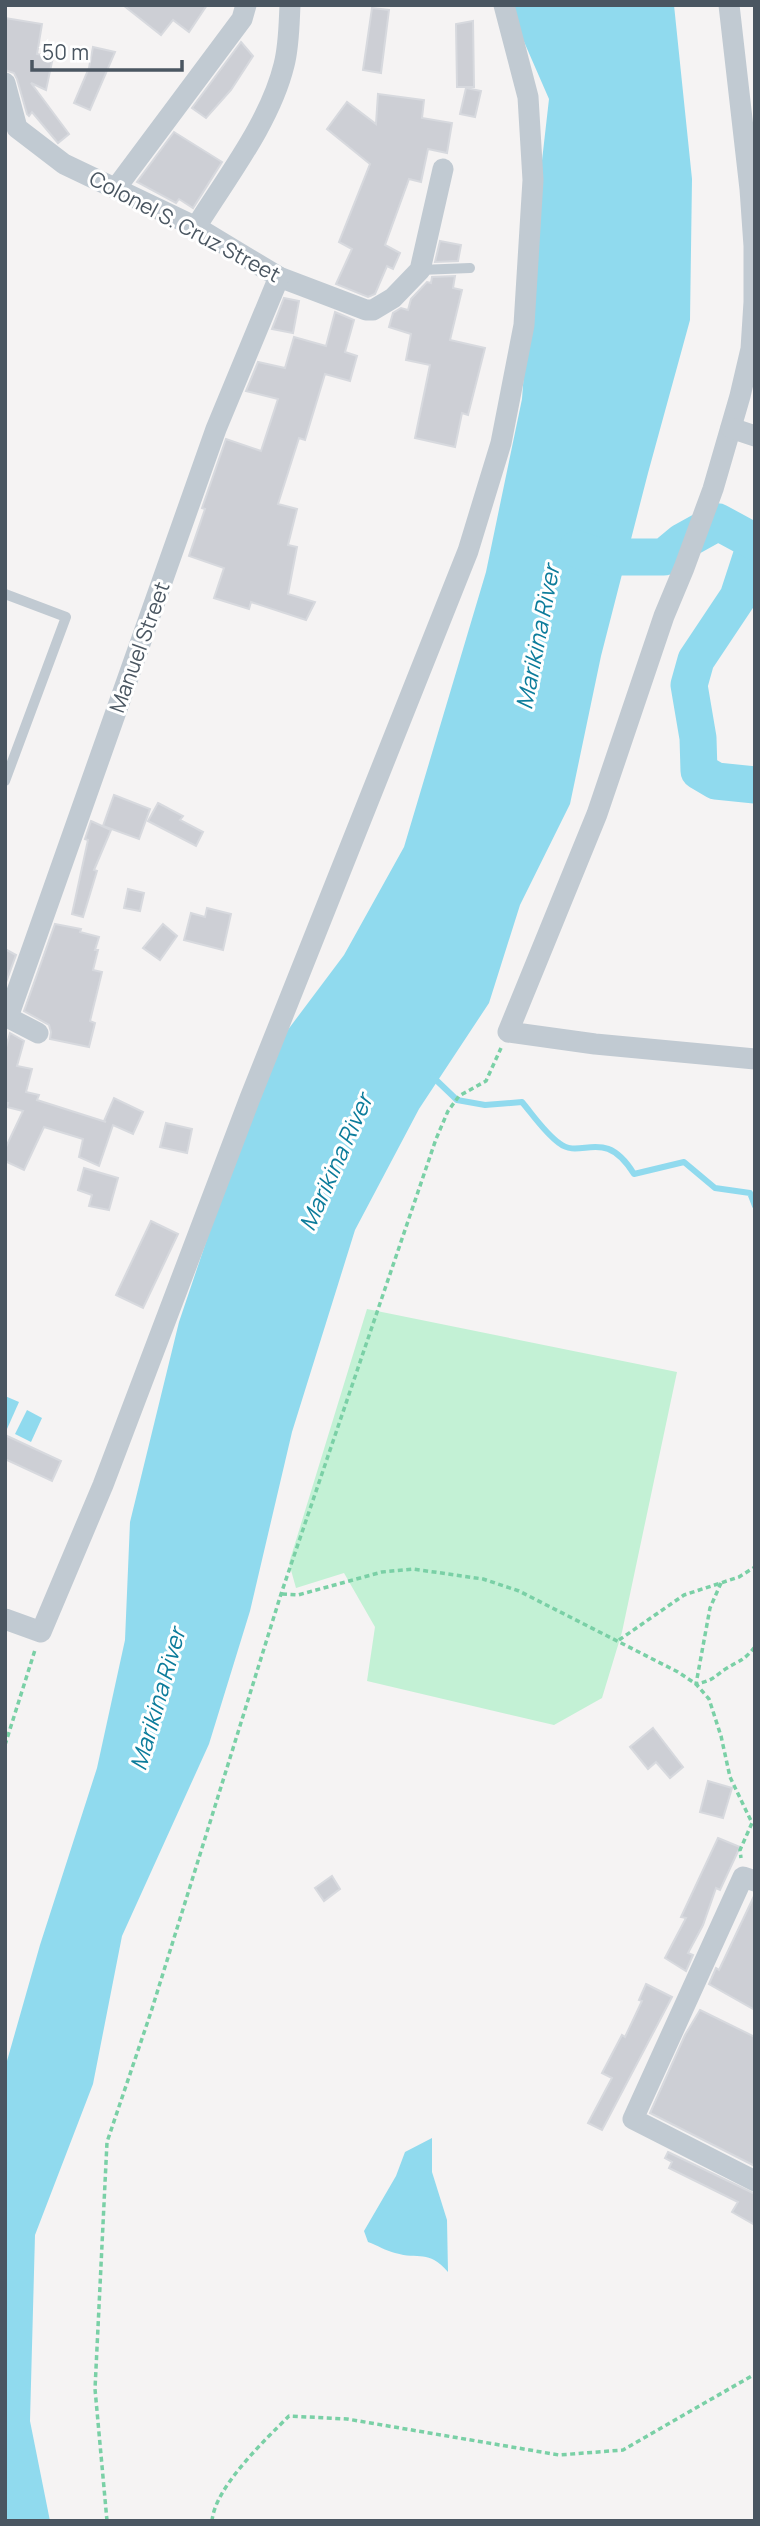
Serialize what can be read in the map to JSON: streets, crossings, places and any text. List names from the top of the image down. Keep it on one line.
{"streets":{"street":["Colonel S. Cruz Street","Manuel Street"]},"crossings":[["Colonel S. Cruz Street","Manuel Street"]],"water":["Marikina River"],"scale_bar":"50 m"}
